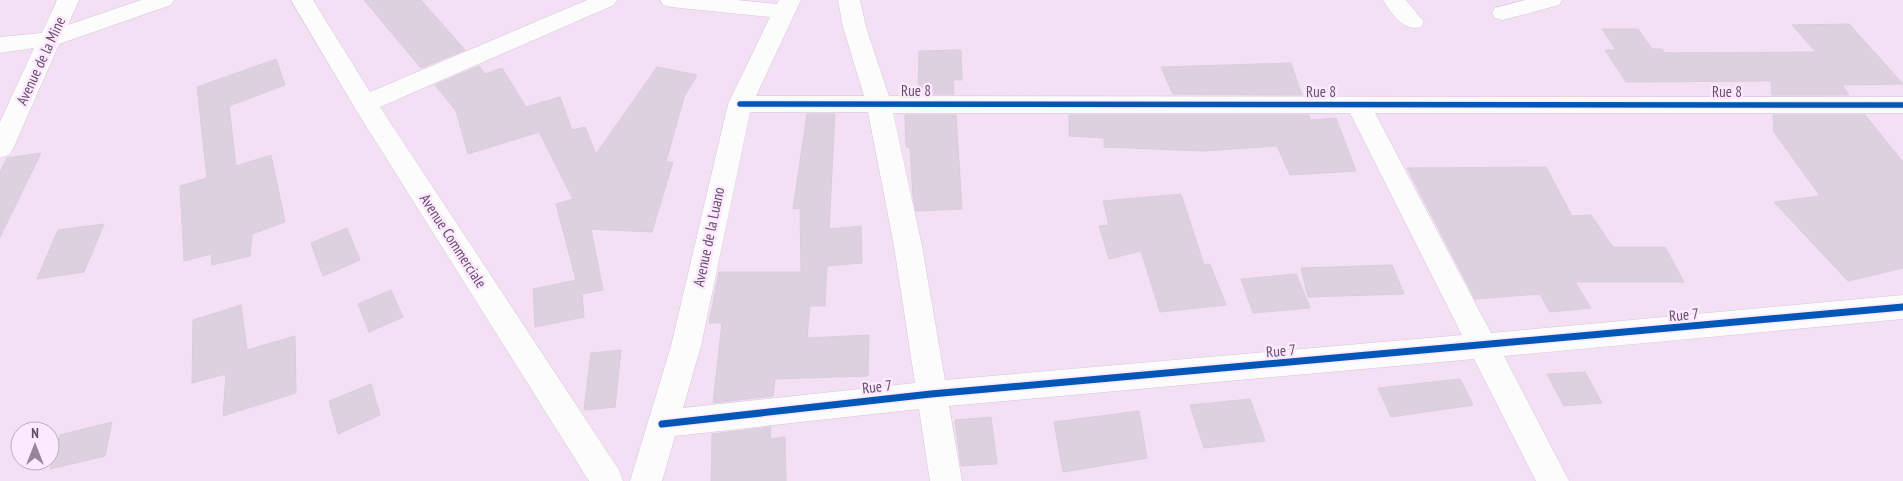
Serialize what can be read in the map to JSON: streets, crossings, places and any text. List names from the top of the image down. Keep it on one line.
{"streets":{"street":["Avenue de la Mine","Rue 8","Avenue de la Luano","Avenue Commerciale","Rue 7"]},"crossings":[["Rue 8","Avenue de la Luano"],["Avenue de la Luano","Rue 7"]],"north":"top"}
